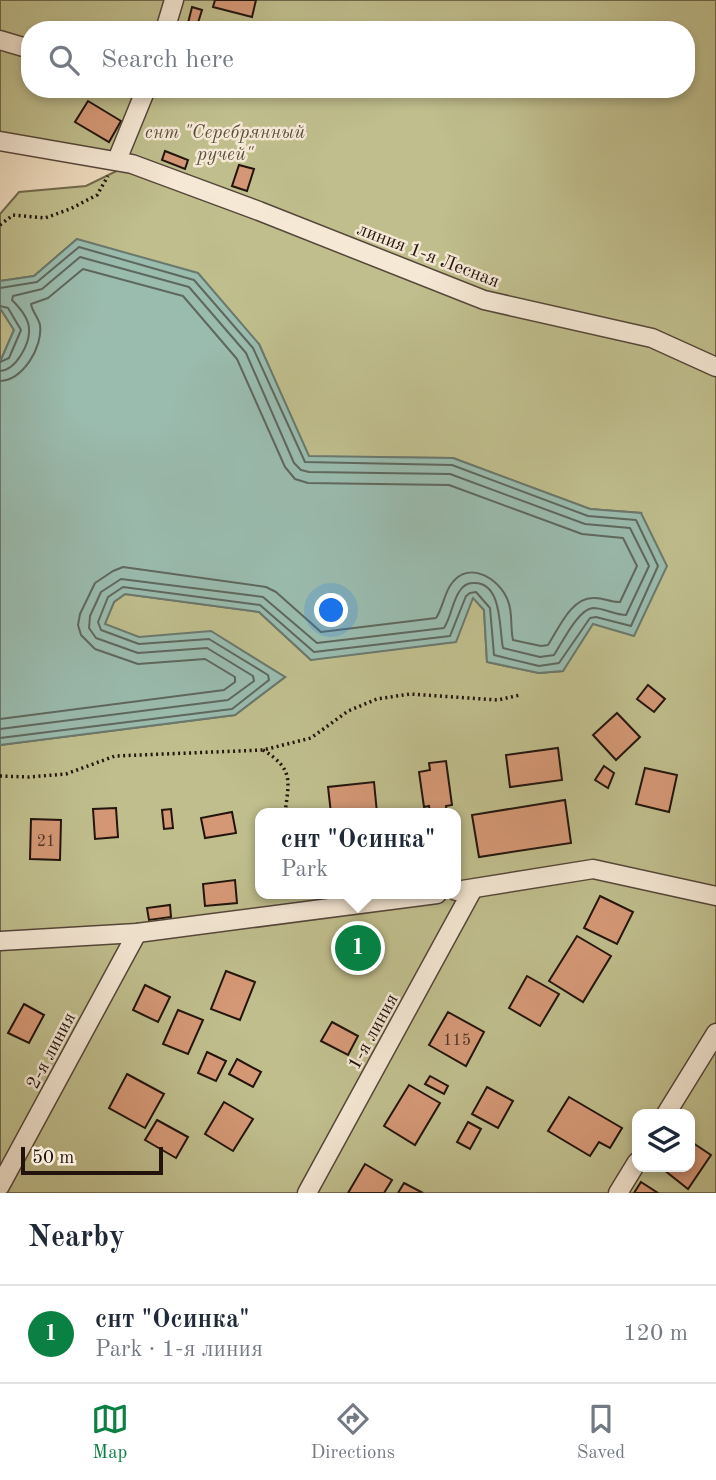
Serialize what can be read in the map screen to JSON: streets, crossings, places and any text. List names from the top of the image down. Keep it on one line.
{"streets":{"street":["линия 1-я Лесная","1-я линия","2-я линия"]},"parks":["снт \"Серебрянный ручей\""],"house_numbers":["21","115"],"scale_bar":"50 m","page":{"search":"Search here","popup":["снт \"Осинка\"","Park"],"pins":"1","scale":"50 m","heading":"Nearby","list":[{"mark":"1","name":"снт \"Осинка\"","note":"Park · 1-я линия","value":"120 m"}],"nav":["Map","Directions","Saved"]}}
